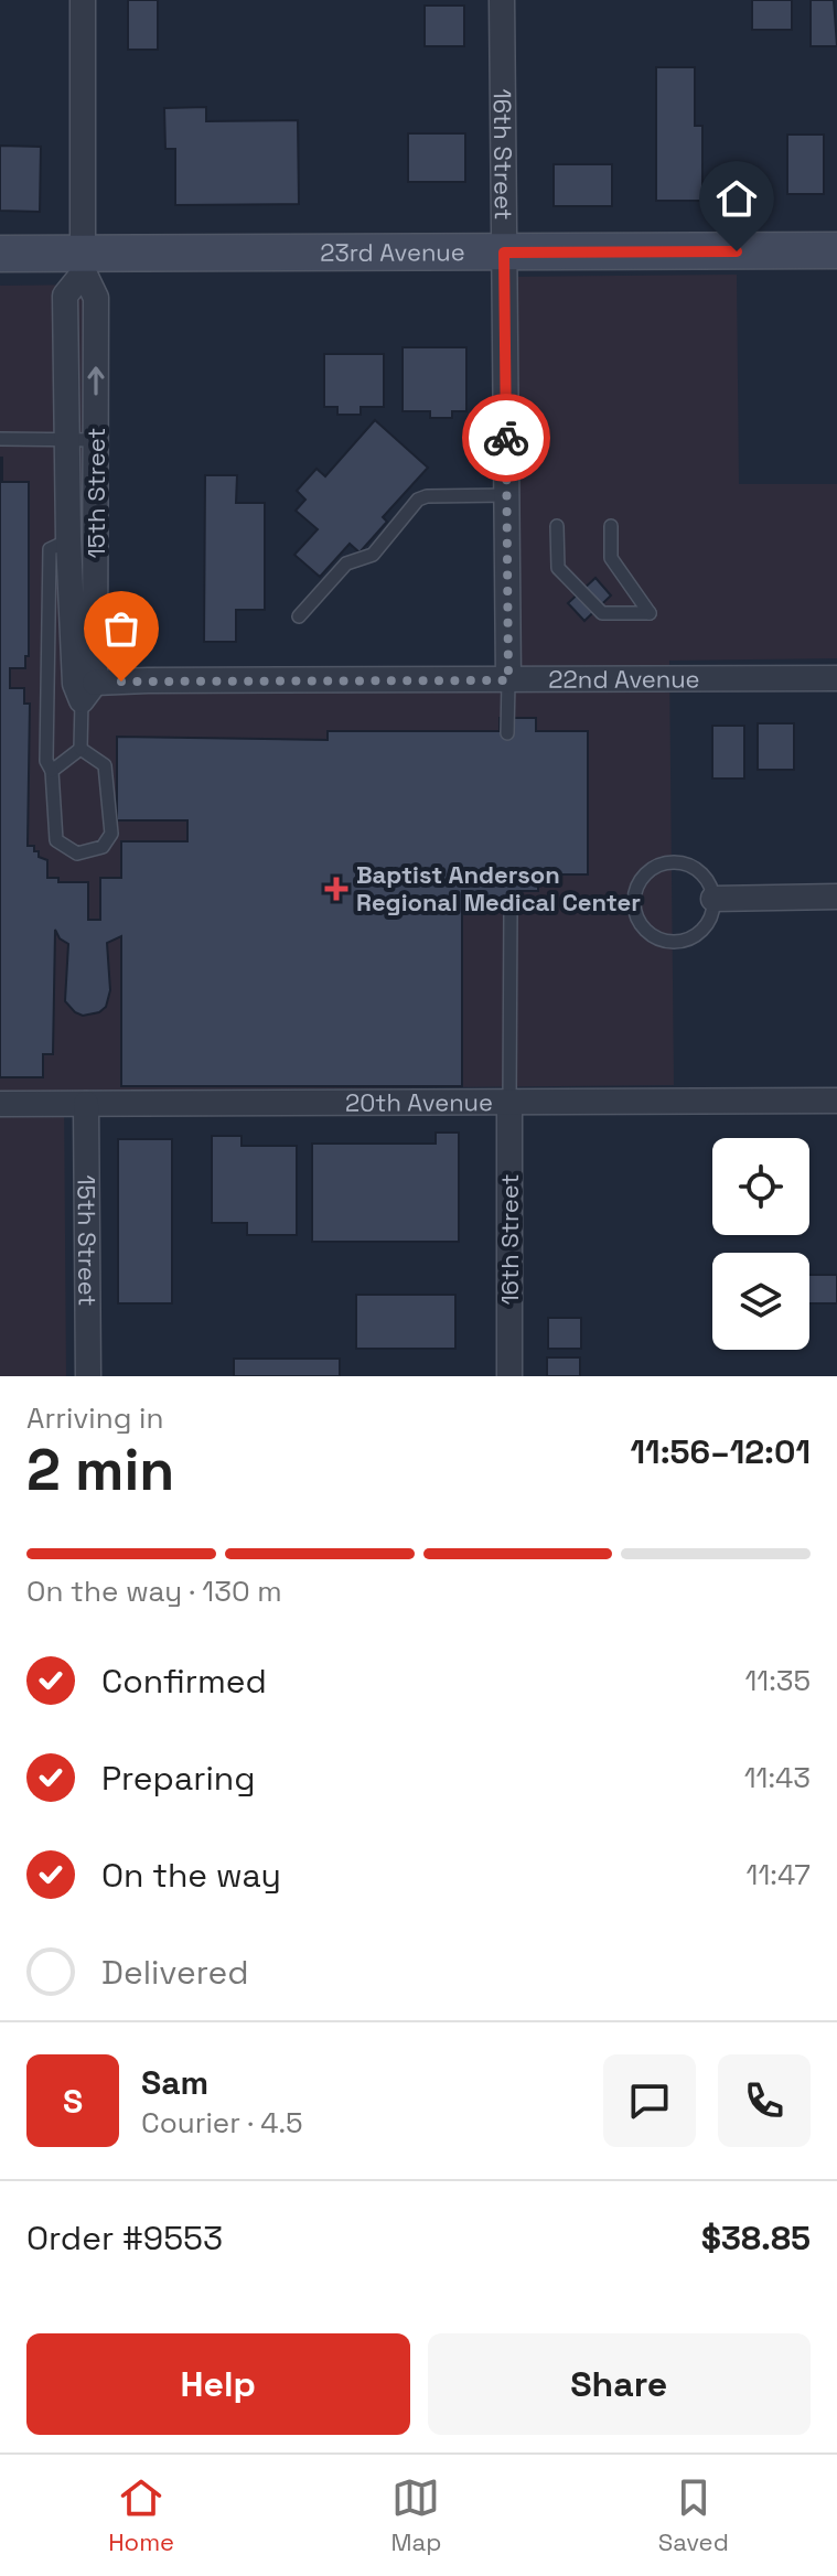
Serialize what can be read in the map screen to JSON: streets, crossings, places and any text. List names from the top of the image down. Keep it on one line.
{"streets":{"main road":["23rd Avenue"],"street":["16th Street","15th Street","22nd Avenue","20th Avenue"]},"crossings":[["16th Street","23rd Avenue"],["16th Street","22nd Avenue"],["16th Street","20th Avenue"],["23rd Avenue","15th Street"],["15th Street","22nd Avenue"],["15th Street","20th Avenue"]],"places":{"health":["Baptist Anderson Regional Medical Center"]},"page":{"heading":["2 min","Arriving in","11:56–12:01"],"panel":["Sam","Courier · 4.5","Order #9553","$38.85"],"bar":"On the way · 130 m","list":[["Confirmed","11:35"],["Preparing","11:43"],["On the way","11:47"],"Delivered"],"round":"S","buttons":["Help","Share"],"tabs":["Home","Map","Saved"]}}
